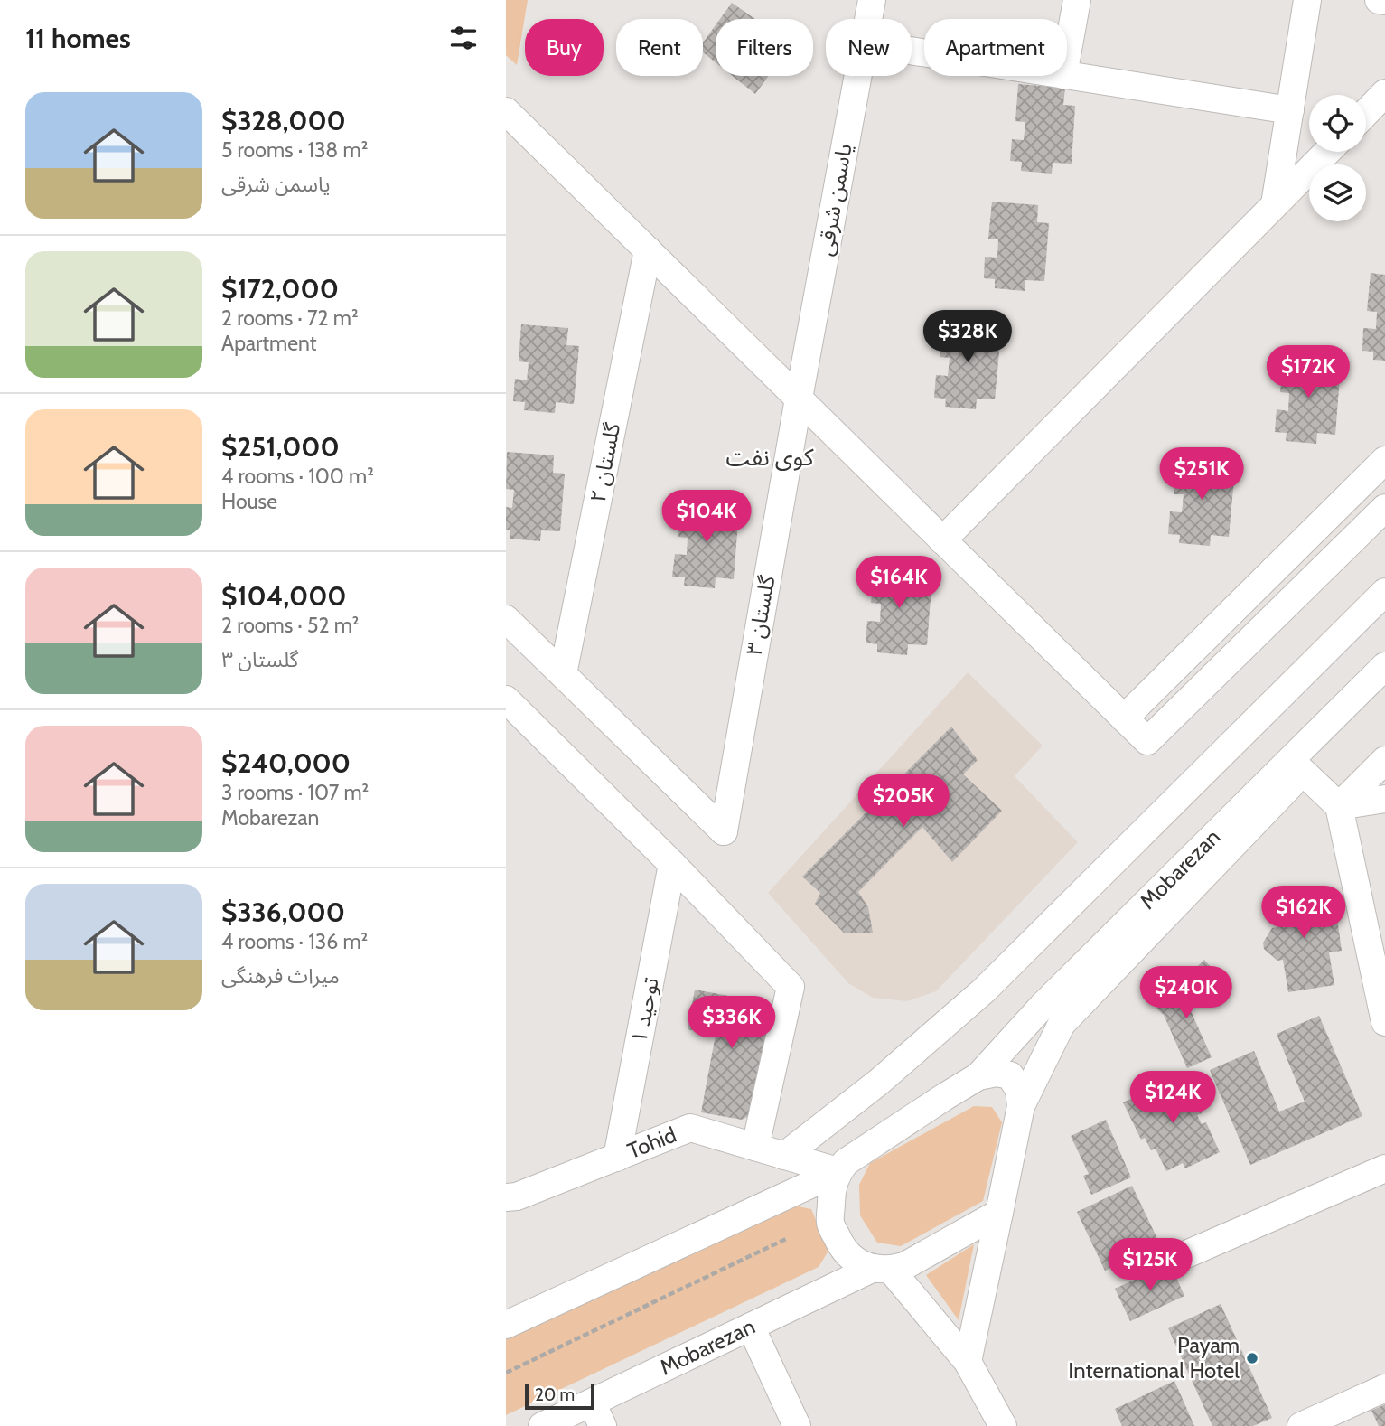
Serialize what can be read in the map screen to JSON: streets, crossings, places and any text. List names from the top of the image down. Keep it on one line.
{"streets":{"street":["یاسمن شرقی","گلستان ۲","گلستان ۳","Mobarezan","توحید ۱","Tohid"]},"crossings":[["یاسمن شرقی","گلستان ۳"],["گلستان ۲","گلستان ۳"],["توحید ۱","Tohid"]],"districts":["کوی نفت"],"places":["Payam International Hotel"],"scale_bar":"20 m","page":{"heading":"11 homes","chip":["Buy","Rent","Filters","New","Apartment"],"list":[{"name":"$328,000","note":"5 rooms · 138 m² · یاسمن شرقی"},{"name":"$172,000","note":"2 rooms · 72 m² · Apartment"},{"name":"$251,000","note":"4 rooms · 100 m² · House"},{"name":"$104,000","note":"2 rooms · 52 m² · گلستان ۳"},{"name":"$240,000","note":"3 rooms · 107 m² · Mobarezan"},{"name":"$336,000","note":"4 rooms · 136 m² · میراث فرهنگی"}],"price":["$328K","$172K","$251K","$104K","$164K","$205K","$162K","$240K","$336K","$124K","$125K"],"scale":"20 m"}}
